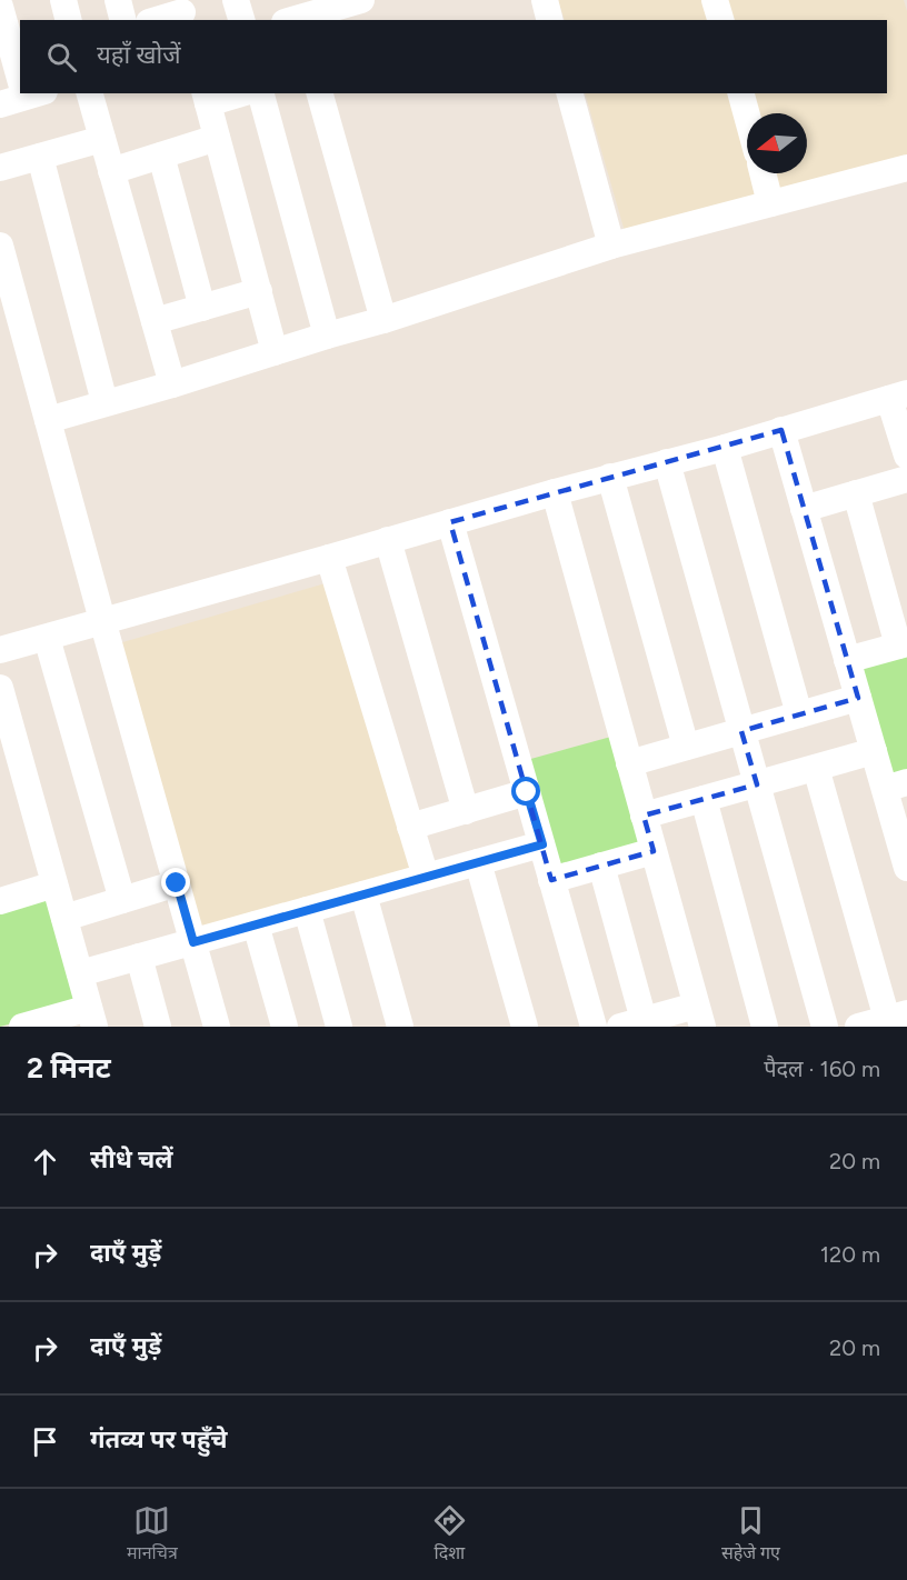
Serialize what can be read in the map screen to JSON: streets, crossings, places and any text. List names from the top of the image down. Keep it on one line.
{"north":"left","page":{"search":"यहाँ खोजें","heading":["2 मिनट","पैदल · 160 m"],"list":[["सीधे चलें","20 m"],["दाएँ मुड़ें","120 m"],["दाएँ मुड़ें","20 m"],"गंतव्य पर पहुँचे"],"nav":["मानचित्र","दिशा","सहेजे गए"]}}
